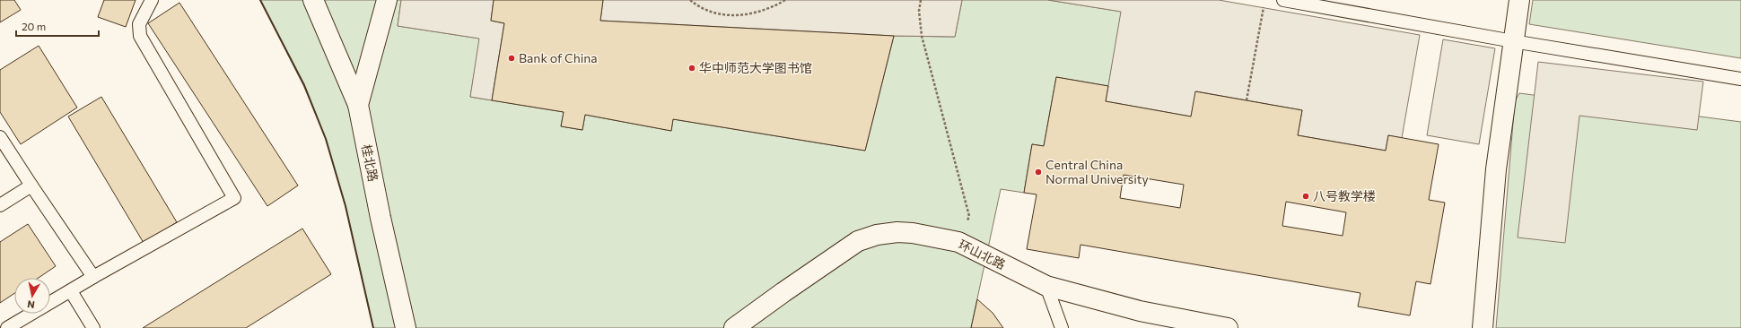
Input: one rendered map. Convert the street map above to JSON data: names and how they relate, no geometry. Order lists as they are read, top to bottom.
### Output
{
  "streets": {
    "street": ["桂北路", "环山北路"]
  },
  "places": [
    "Bank of China",
    "华中师范大学图书馆",
    "Central China Normal University",
    "八号教学楼"
  ],
  "scale_bar": "20 m",
  "north": "bottom"
}
